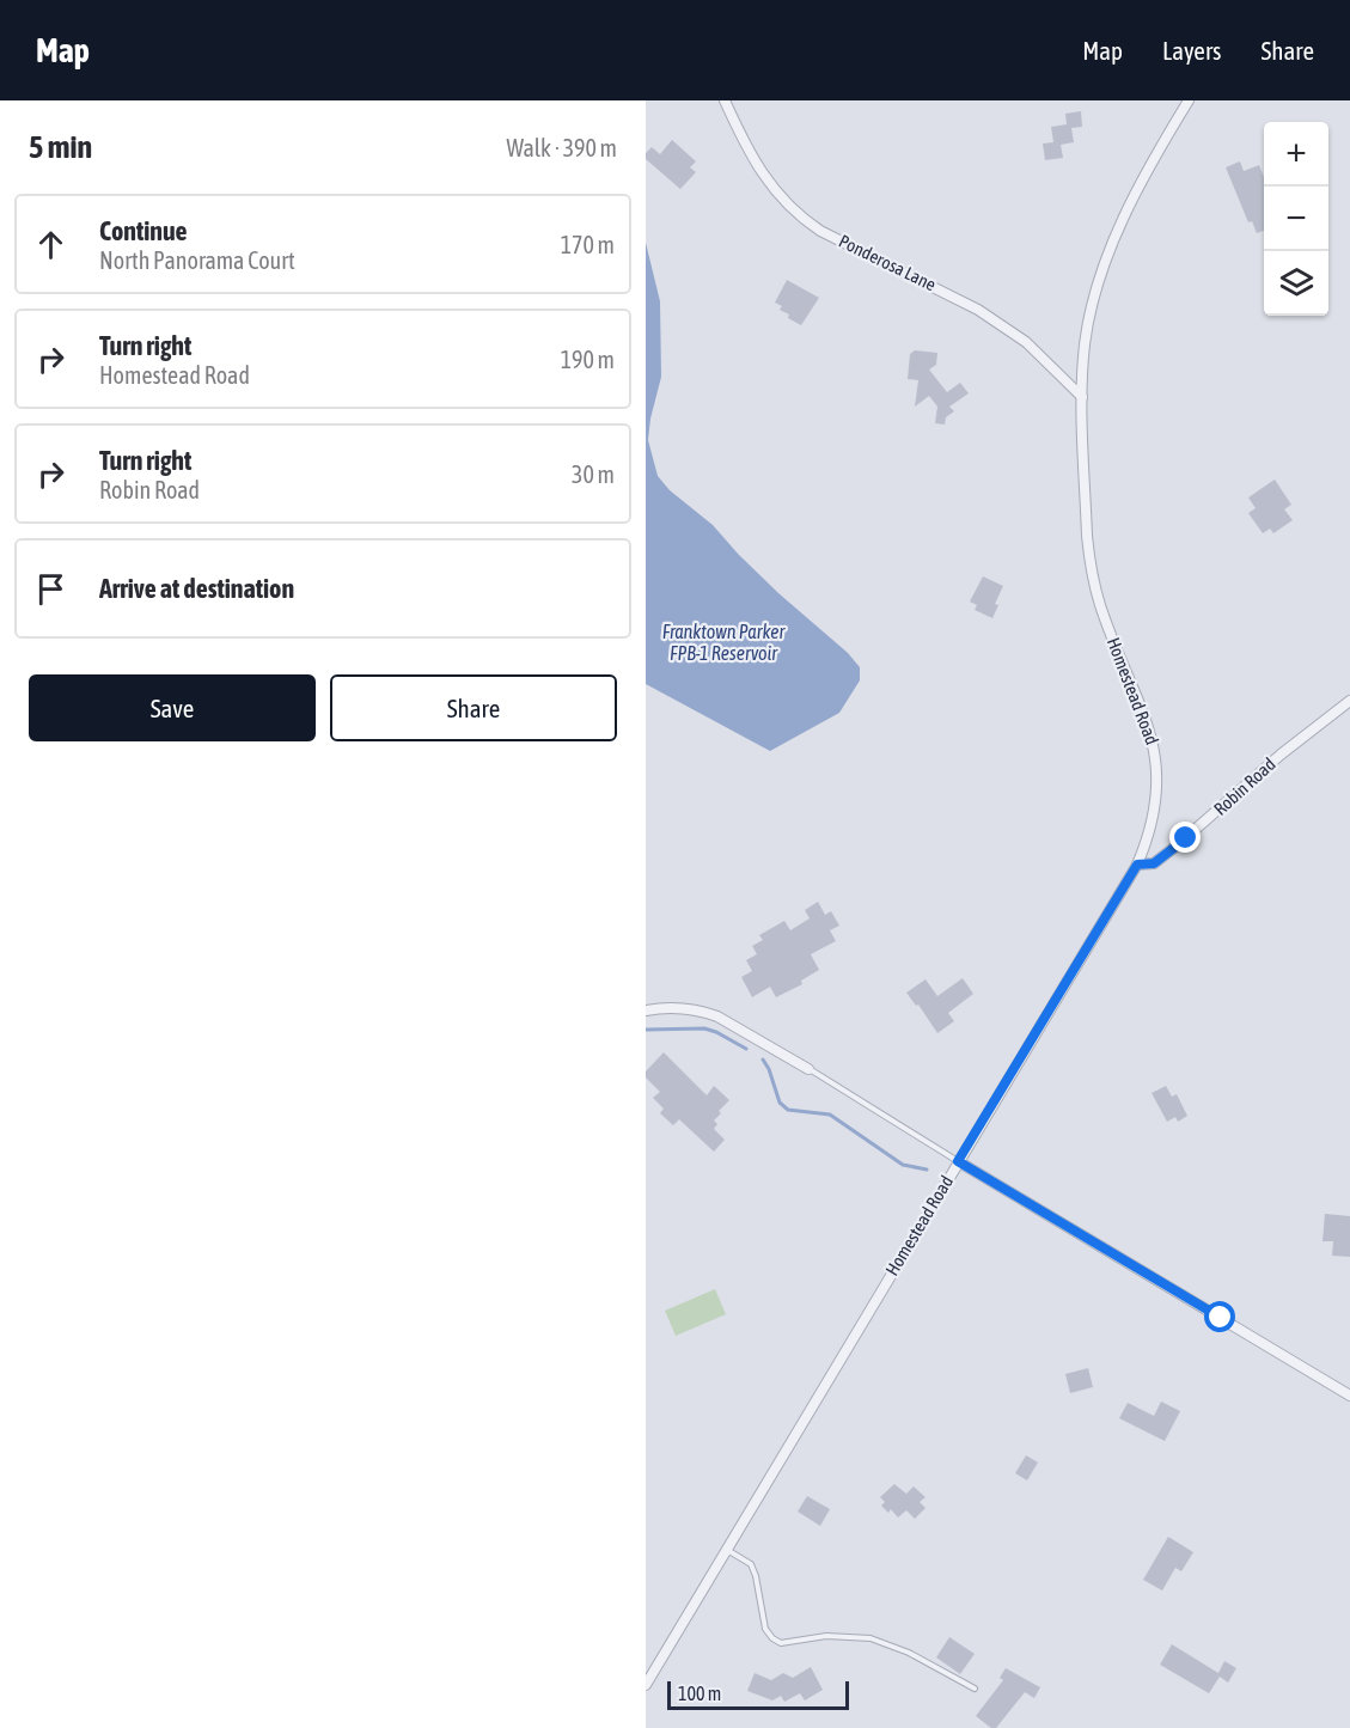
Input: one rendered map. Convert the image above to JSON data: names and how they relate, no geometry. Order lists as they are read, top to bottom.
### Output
{
  "streets": {
    "street": ["Ponderosa Lane", "Homestead Road", "Robin Road"]
  },
  "crossings": [
    ["Ponderosa Lane", "Homestead Road"],
    ["Homestead Road", "Robin Road"]
  ],
  "water": ["Franktown Parker FPB-1 Reservoir"],
  "scale_bar": "100 m",
  "page": {
    "header": "Map",
    "nav": ["Map", "Layers", "Share"],
    "heading": ["5 min", "Walk · 390 m"],
    "map_buttons": ["+", "−"],
    "list": [
      ["Continue", "North Panorama Court", "170 m"],
      ["Turn right", "Homestead Road", "190 m"],
      ["Turn right", "Robin Road", "30 m"],
      "Arrive at destination"
    ],
    "buttons": ["Save", "Share"],
    "scale": "100 m"
  }
}
